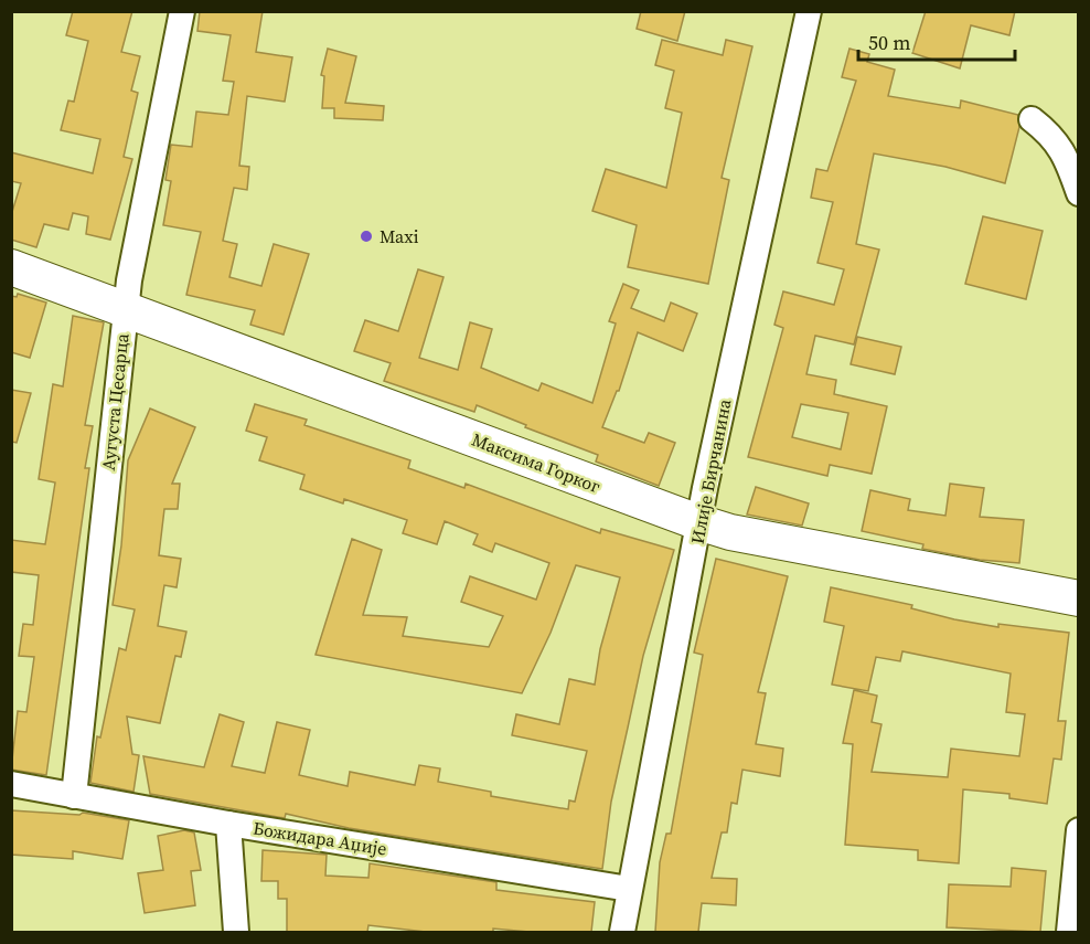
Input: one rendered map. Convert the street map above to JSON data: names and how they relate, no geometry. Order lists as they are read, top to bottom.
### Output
{
  "streets": {
    "street": [
      "Аугуста Цесарца",
      "Максима Горког",
      "Илије Бирчанина",
      "Божидара Аџије"
    ]
  },
  "crossings": [
    ["Аугуста Цесарца", "Максима Горког"],
    ["Аугуста Цесарца", "Божидара Аџије"],
    ["Максима Горког", "Илије Бирчанина"],
    ["Илије Бирчанина", "Божидара Аџије"]
  ],
  "places": ["Maxi"],
  "scale_bar": "50 m"
}
